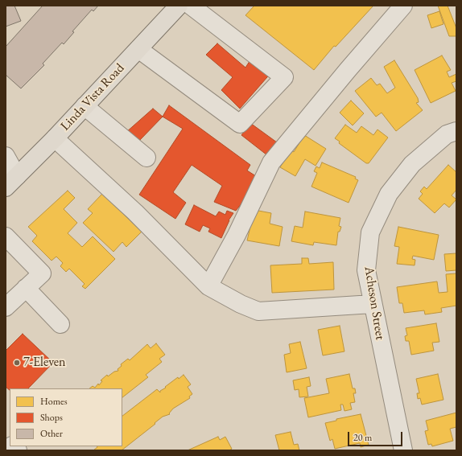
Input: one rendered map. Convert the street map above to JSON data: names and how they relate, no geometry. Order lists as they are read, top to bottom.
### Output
{
  "streets": {
    "main road": ["Linda Vista Road"],
    "street": ["Acheson Street"]
  },
  "places": ["7-Eleven"],
  "legend": ["Homes", "Shops", "Other"],
  "scale_bar": "20 m"
}
